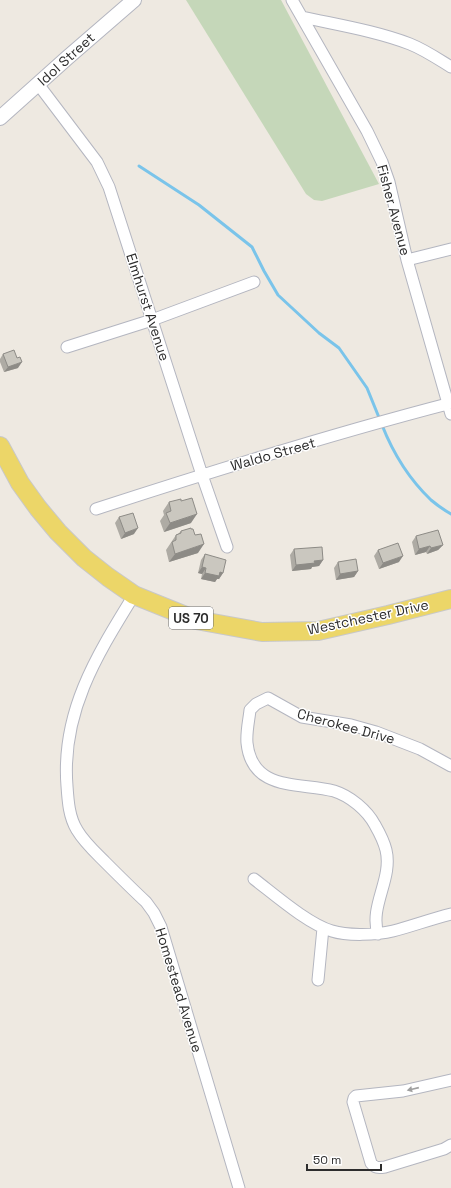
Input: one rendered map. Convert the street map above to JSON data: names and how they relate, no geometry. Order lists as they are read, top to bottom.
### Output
{
  "streets": {
    "main road": ["Westchester Drive", "US 70"],
    "street": [
      "Idol Street",
      "Fisher Avenue",
      "Elmhurst Avenue",
      "Waldo Street",
      "Cherokee Drive",
      "Homestead Avenue"
    ]
  },
  "crossings": [
    ["Idol Street", "Elmhurst Avenue"],
    ["Fisher Avenue", "Waldo Street"],
    ["Elmhurst Avenue", "Waldo Street"],
    ["Westchester Drive", "Homestead Avenue"]
  ],
  "scale_bar": "50 m"
}
